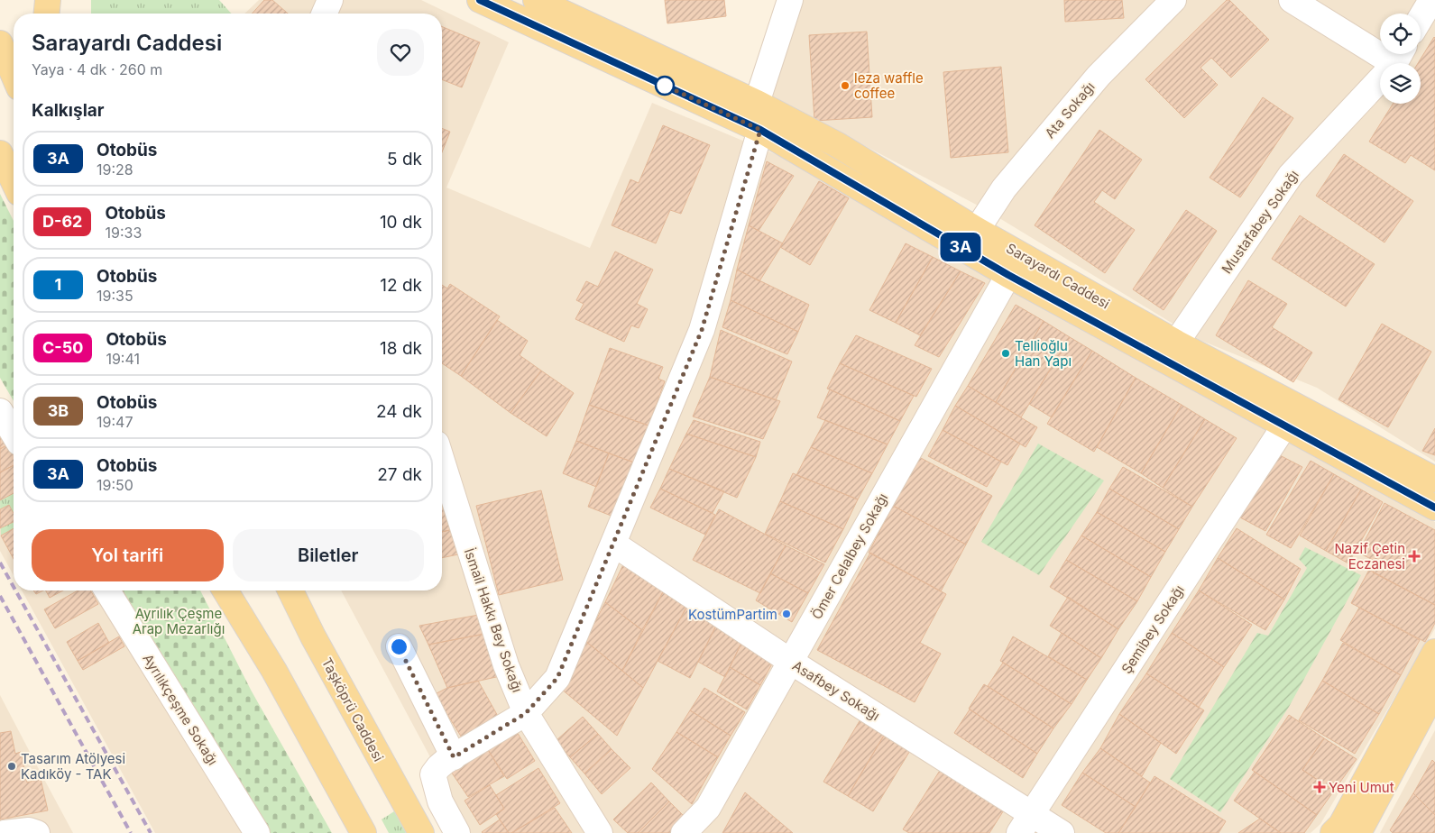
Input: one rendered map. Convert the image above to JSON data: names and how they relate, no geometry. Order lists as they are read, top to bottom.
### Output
{
  "streets": {
    "main road": ["Sarayardı Caddesi", "Taşköprü Caddesi"],
    "street": [
      "Ata Sokağı",
      "Mustafabey Sokağı",
      "Ömer Celalbey Sokağı",
      "İsmail Hakkı Bey Sokağı",
      "Şemibey Sokağı",
      "Asafbey Sokağı",
      "Ayrılıkçeşme Sokağı"
    ]
  },
  "crossings": [
    ["Ata Sokağı", "Sarayardı Caddesi"],
    ["Mustafabey Sokağı", "Sarayardı Caddesi"],
    ["Sarayardı Caddesi", "Ömer Celalbey Sokağı"],
    ["Sarayardı Caddesi", "Şemibey Sokağı"],
    ["Ömer Celalbey Sokağı", "Asafbey Sokağı"],
    ["Şemibey Sokağı", "Asafbey Sokağı"]
  ],
  "parks": ["Ayrılık Çeşme Arap Mezarlığı"],
  "places": {
    "other": [
      "leza waffle coffee",
      "Tellioğlu Han Yapı",
      "KostümPartim",
      "Tasarım Atölyesi Kadıköy - TAK"
    ],
    "health": ["Nazif Çetin Eczanesi", "Yeni Umut"]
  },
  "lines": ["bus line 3A"],
  "page": {
    "on_map": "3A",
    "heading": [
      ["Sarayardı Caddesi", "Yaya · 4 dk · 260 m"],
      "Kalkışlar"
    ],
    "list": [
      {
        "mark": "3A",
        "name": "Otobüs",
        "note": "19:28",
        "value": "5 dk"
      },
      {
        "mark": "D-62",
        "name": "Otobüs",
        "note": "19:33",
        "value": "10 dk"
      },
      {
        "mark": "1",
        "name": "Otobüs",
        "note": "19:35",
        "value": "12 dk"
      },
      {
        "mark": "C-50",
        "name": "Otobüs",
        "note": "19:41",
        "value": "18 dk"
      },
      {
        "mark": "3B",
        "name": "Otobüs",
        "note": "19:47",
        "value": "24 dk"
      },
      {
        "mark": "3A",
        "name": "Otobüs",
        "note": "19:50",
        "value": "27 dk"
      }
    ],
    "buttons": ["Yol tarifi", "Biletler"]
  }
}
